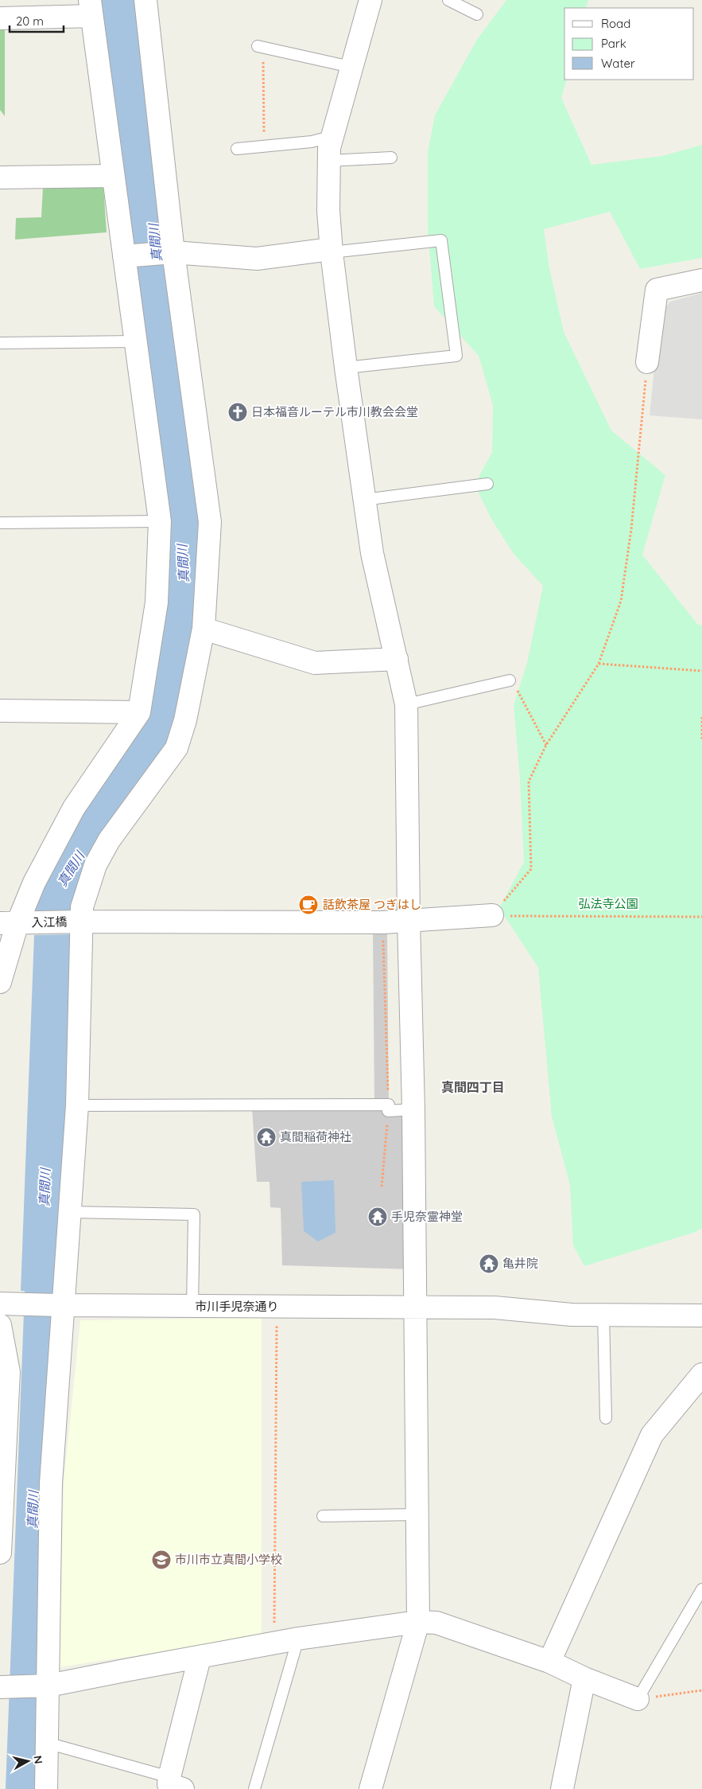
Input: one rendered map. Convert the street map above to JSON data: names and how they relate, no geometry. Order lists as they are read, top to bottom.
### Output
{
  "streets": {
    "street": ["入江橋", "市川手児奈通り"]
  },
  "districts": ["真間四丁目"],
  "water": ["真間川"],
  "parks": ["弘法寺公園"],
  "places": {
    "church": ["日本福音ルーテル市川教会会堂"],
    "cafe": ["話飲茶屋 つぎはし"],
    "temple": ["真間稲荷神社", "手児奈霊神堂", "亀井院"],
    "school or university": ["市川市立真間小学校"]
  },
  "legend": ["Road", "Park", "Water"],
  "scale_bar": "20 m",
  "north": "right"
}
